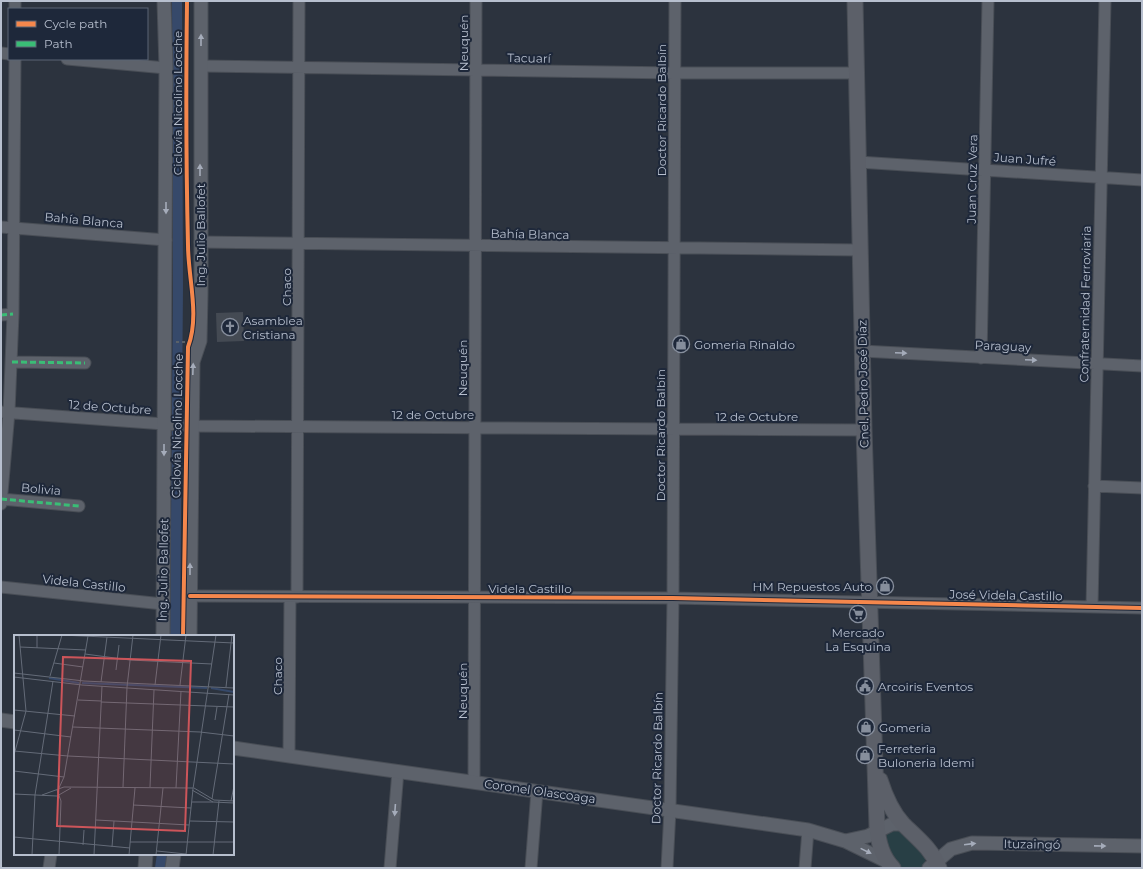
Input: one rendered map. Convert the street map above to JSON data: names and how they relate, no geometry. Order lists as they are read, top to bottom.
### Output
{
  "streets": {
    "main road": ["Cnel. Pedro José Díaz"],
    "street": [
      "Neuquén",
      "Tacuarí",
      "Doctor Ricardo Balbín",
      "Juan Jufré",
      "Juan Cruz Vera",
      "Bahía Blanca",
      "Ing. Julio Ballofet",
      "Chaco",
      "Confraternidad Ferroviaria",
      "Paraguay",
      "12 de Octubre",
      "Bolivia",
      "Videla Castillo",
      "José Videla Castillo",
      "Coronel Olascoaga",
      "Ituzaingó"
    ],
    "cycle path": ["Ciclovía Nicolino Locche"]
  },
  "crossings": [
    ["Neuquén", "Tacuarí"],
    ["Neuquén", "Bahía Blanca"],
    ["Neuquén", "12 de Octubre"],
    ["Neuquén", "Videla Castillo"],
    ["Neuquén", "Coronel Olascoaga"],
    ["Tacuarí", "Doctor Ricardo Balbín"],
    ["Tacuarí", "Ing. Julio Ballofet"],
    ["Tacuarí", "Chaco"],
    ["Tacuarí", "Cnel. Pedro José Díaz"],
    ["Doctor Ricardo Balbín", "Bahía Blanca"],
    ["Doctor Ricardo Balbín", "12 de Octubre"],
    ["Doctor Ricardo Balbín", "Videla Castillo"],
    ["Doctor Ricardo Balbín", "Coronel Olascoaga"],
    ["Juan Jufré", "Juan Cruz Vera"],
    ["Juan Jufré", "Confraternidad Ferroviaria"],
    ["Juan Jufré", "Cnel. Pedro José Díaz"],
    ["Juan Cruz Vera", "Paraguay"],
    ["Bahía Blanca", "Ing. Julio Ballofet"],
    ["Bahía Blanca", "Chaco"],
    ["Bahía Blanca", "Cnel. Pedro José Díaz"],
    ["Ing. Julio Ballofet", "12 de Octubre"],
    ["Ing. Julio Ballofet", "Videla Castillo"],
    ["Chaco", "12 de Octubre"],
    ["Chaco", "Videla Castillo"],
    ["Chaco", "Coronel Olascoaga"],
    ["Confraternidad Ferroviaria", "Paraguay"],
    ["Confraternidad Ferroviaria", "José Videla Castillo"],
    ["Paraguay", "Cnel. Pedro José Díaz"],
    ["Cnel. Pedro José Díaz", "12 de Octubre"],
    ["Cnel. Pedro José Díaz", "Videla Castillo"],
    ["Cnel. Pedro José Díaz", "José Videla Castillo"],
    ["Cnel. Pedro José Díaz", "Coronel Olascoaga"],
    ["Cnel. Pedro José Díaz", "Ituzaingó"],
    ["Videla Castillo", "José Videla Castillo"]
  ],
  "one_way": ["Paraguay", "Ituzaingó"],
  "places": {
    "church": ["Asamblea Cristiana"],
    "shop": [
      "Gomeria Rinaldo",
      "HM Repuestos Auto",
      "Gomeria",
      "Ferreteria Buloneria Idemi"
    ],
    "supermarket": ["Mercado La Esquina"],
    "public building": ["Arcoiris Eventos"]
  },
  "legend": ["Cycle path", "Path"]
}
